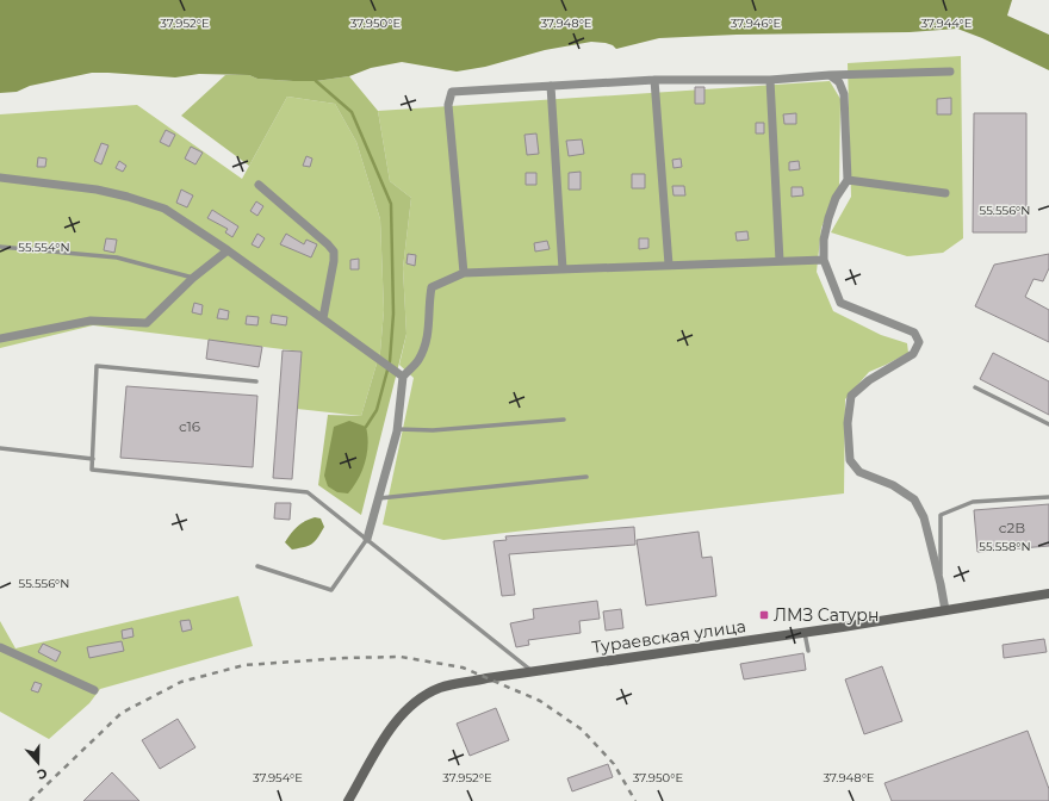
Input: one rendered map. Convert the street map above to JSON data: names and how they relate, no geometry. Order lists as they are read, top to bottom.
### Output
{
  "streets": {
    "main road": ["Тураевская улица"]
  },
  "places": {
    "transit": ["ЛМЗ Сатурн"]
  },
  "house_numbers": ["с16", "с2В"],
  "north": "bottom",
  "coordinates": [
    "37.952°E",
    "37.948°E",
    "37.946°E",
    "37.944°E",
    "37.950°E",
    "55.556°N",
    "55.554°N",
    "55.558°N",
    "37.954°E"
  ]
}
